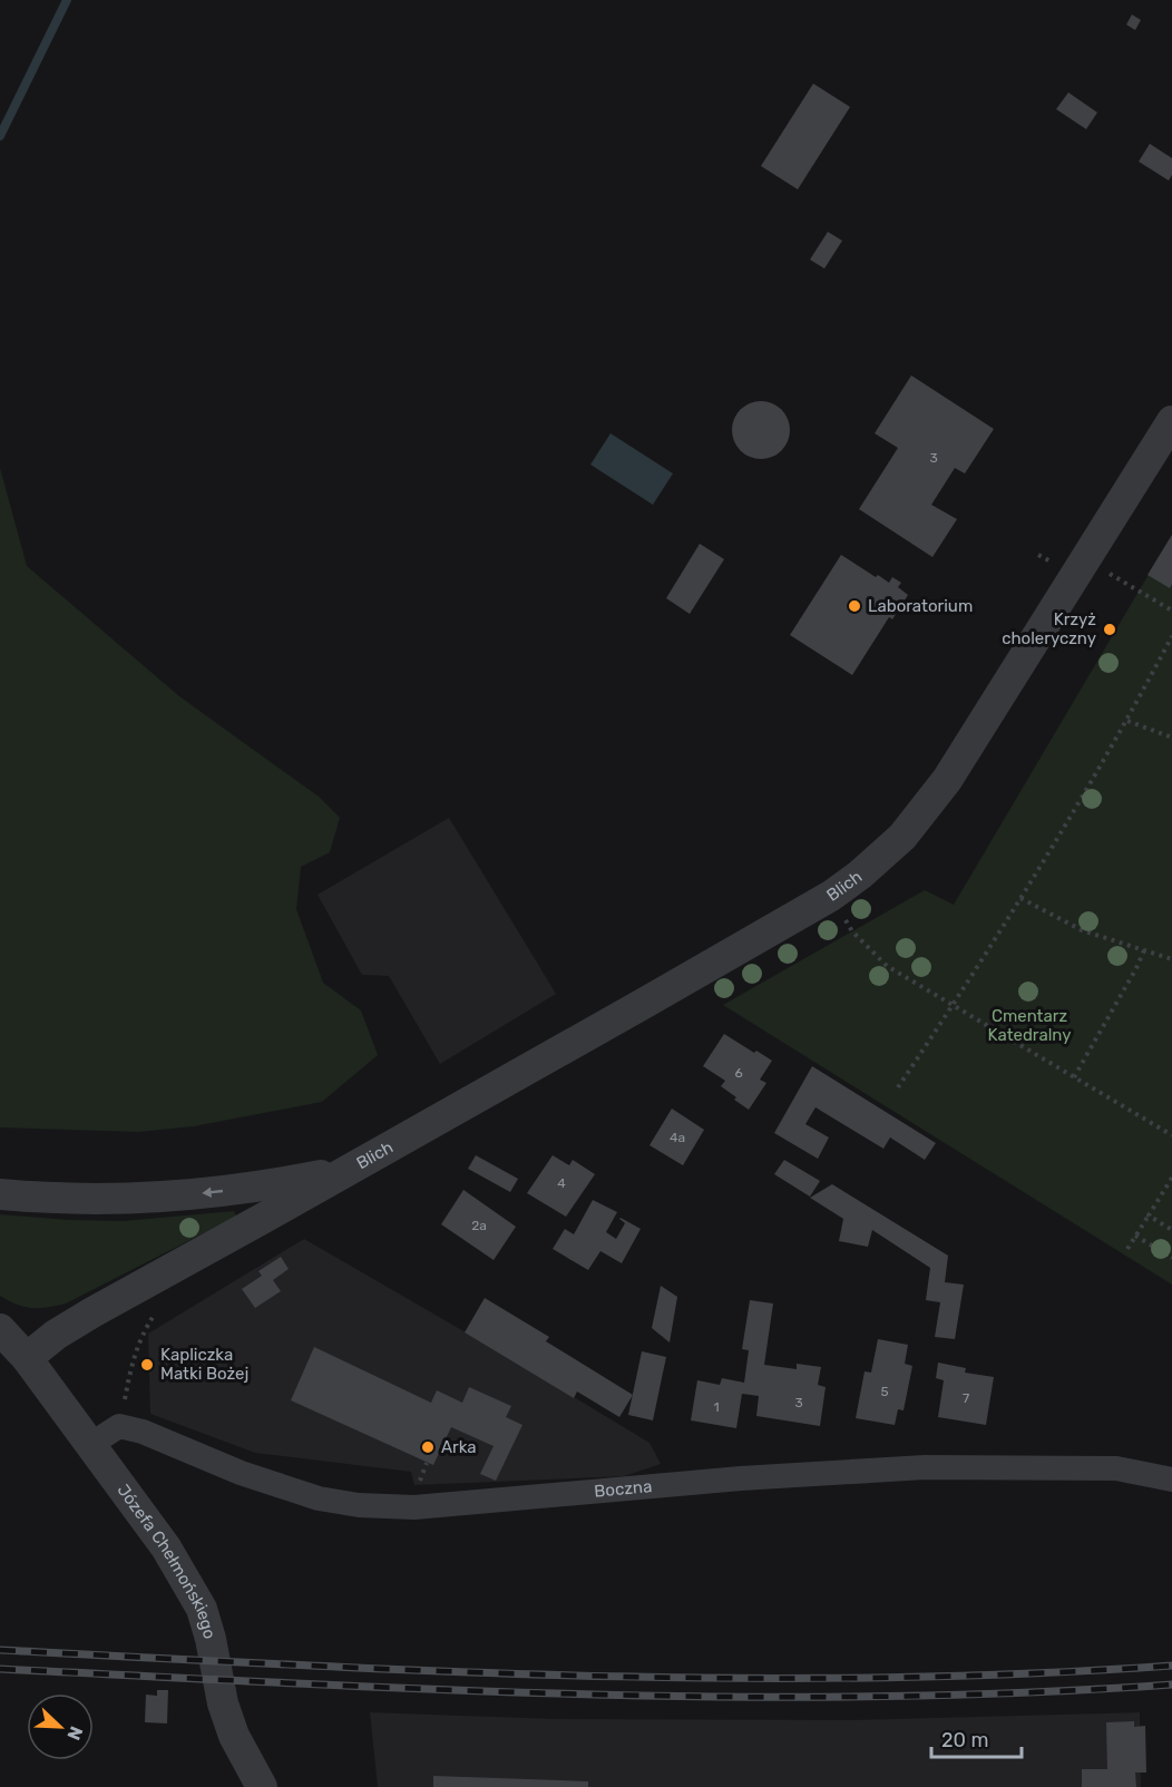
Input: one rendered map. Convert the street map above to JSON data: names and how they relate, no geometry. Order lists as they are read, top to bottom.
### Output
{
  "streets": {
    "street": ["Blich", "Boczna", "Józefa Chełmońskiego"]
  },
  "crossings": [
    ["Blich", "Józefa Chełmońskiego"]
  ],
  "parks": ["Cmentarz Katedralny"],
  "places": [
    "Laboratorium",
    "Krzyż choleryczny",
    "Kapliczka Matki Bożej",
    "Arka"
  ],
  "house_numbers": [
    "3",
    "6",
    "4a",
    "4",
    "2a",
    "5",
    "7",
    "3",
    "1"
  ],
  "scale_bar": "20 m",
  "north": "bottom right"
}
